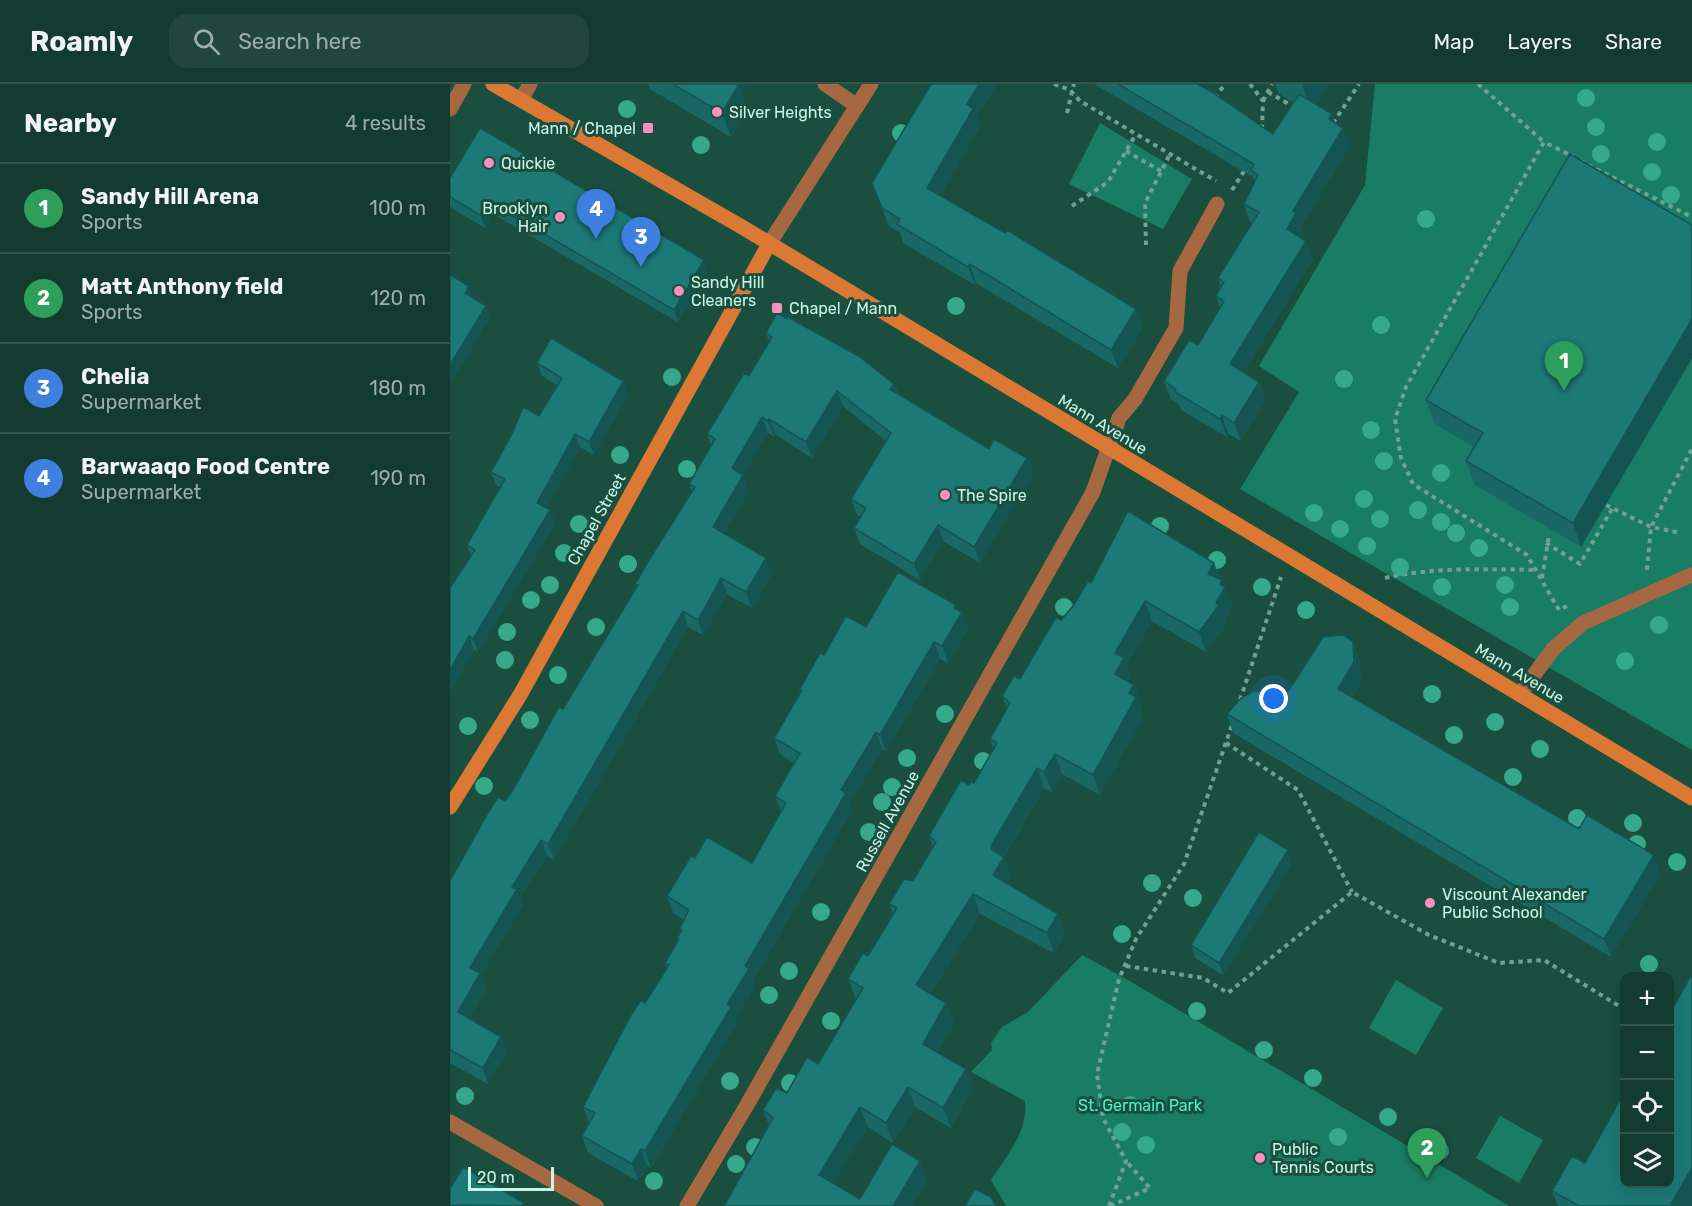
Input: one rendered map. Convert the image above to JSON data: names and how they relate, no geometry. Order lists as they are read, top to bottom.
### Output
{
  "streets": {
    "street": ["Mann Avenue", "Chapel Street", "Russell Avenue"]
  },
  "crossings": [
    ["Mann Avenue", "Chapel Street"],
    ["Mann Avenue", "Russell Avenue"]
  ],
  "parks": ["St. Germain Park"],
  "places": {
    "other": [
      "Silver Heights",
      "Quickie",
      "Brooklyn Hair",
      "Sandy Hill Cleaners",
      "The Spire",
      "Viscount Alexander Public School",
      "Public Tennis Courts"
    ],
    "transit": ["Mann / Chapel", "Chapel / Mann"]
  },
  "scale_bar": "20 m",
  "page": {
    "header": "Roamly",
    "search": "Search here",
    "nav": ["Map", "Layers", "Share"],
    "heading": ["Nearby", "4 results"],
    "list": [
      {
        "mark": "1",
        "name": "Sandy Hill Arena",
        "note": "Sports",
        "value": "100 m"
      },
      {
        "mark": "2",
        "name": "Matt Anthony field",
        "note": "Sports",
        "value": "120 m"
      },
      {
        "mark": "3",
        "name": "Chelia",
        "note": "Supermarket",
        "value": "180 m"
      },
      {
        "mark": "4",
        "name": "Barwaaqo Food Centre",
        "note": "Supermarket",
        "value": "190 m"
      }
    ],
    "pins": [
      "4",
      "3",
      "1",
      "2"
    ],
    "map_buttons": ["+", "−"],
    "scale": "20 m"
  }
}
